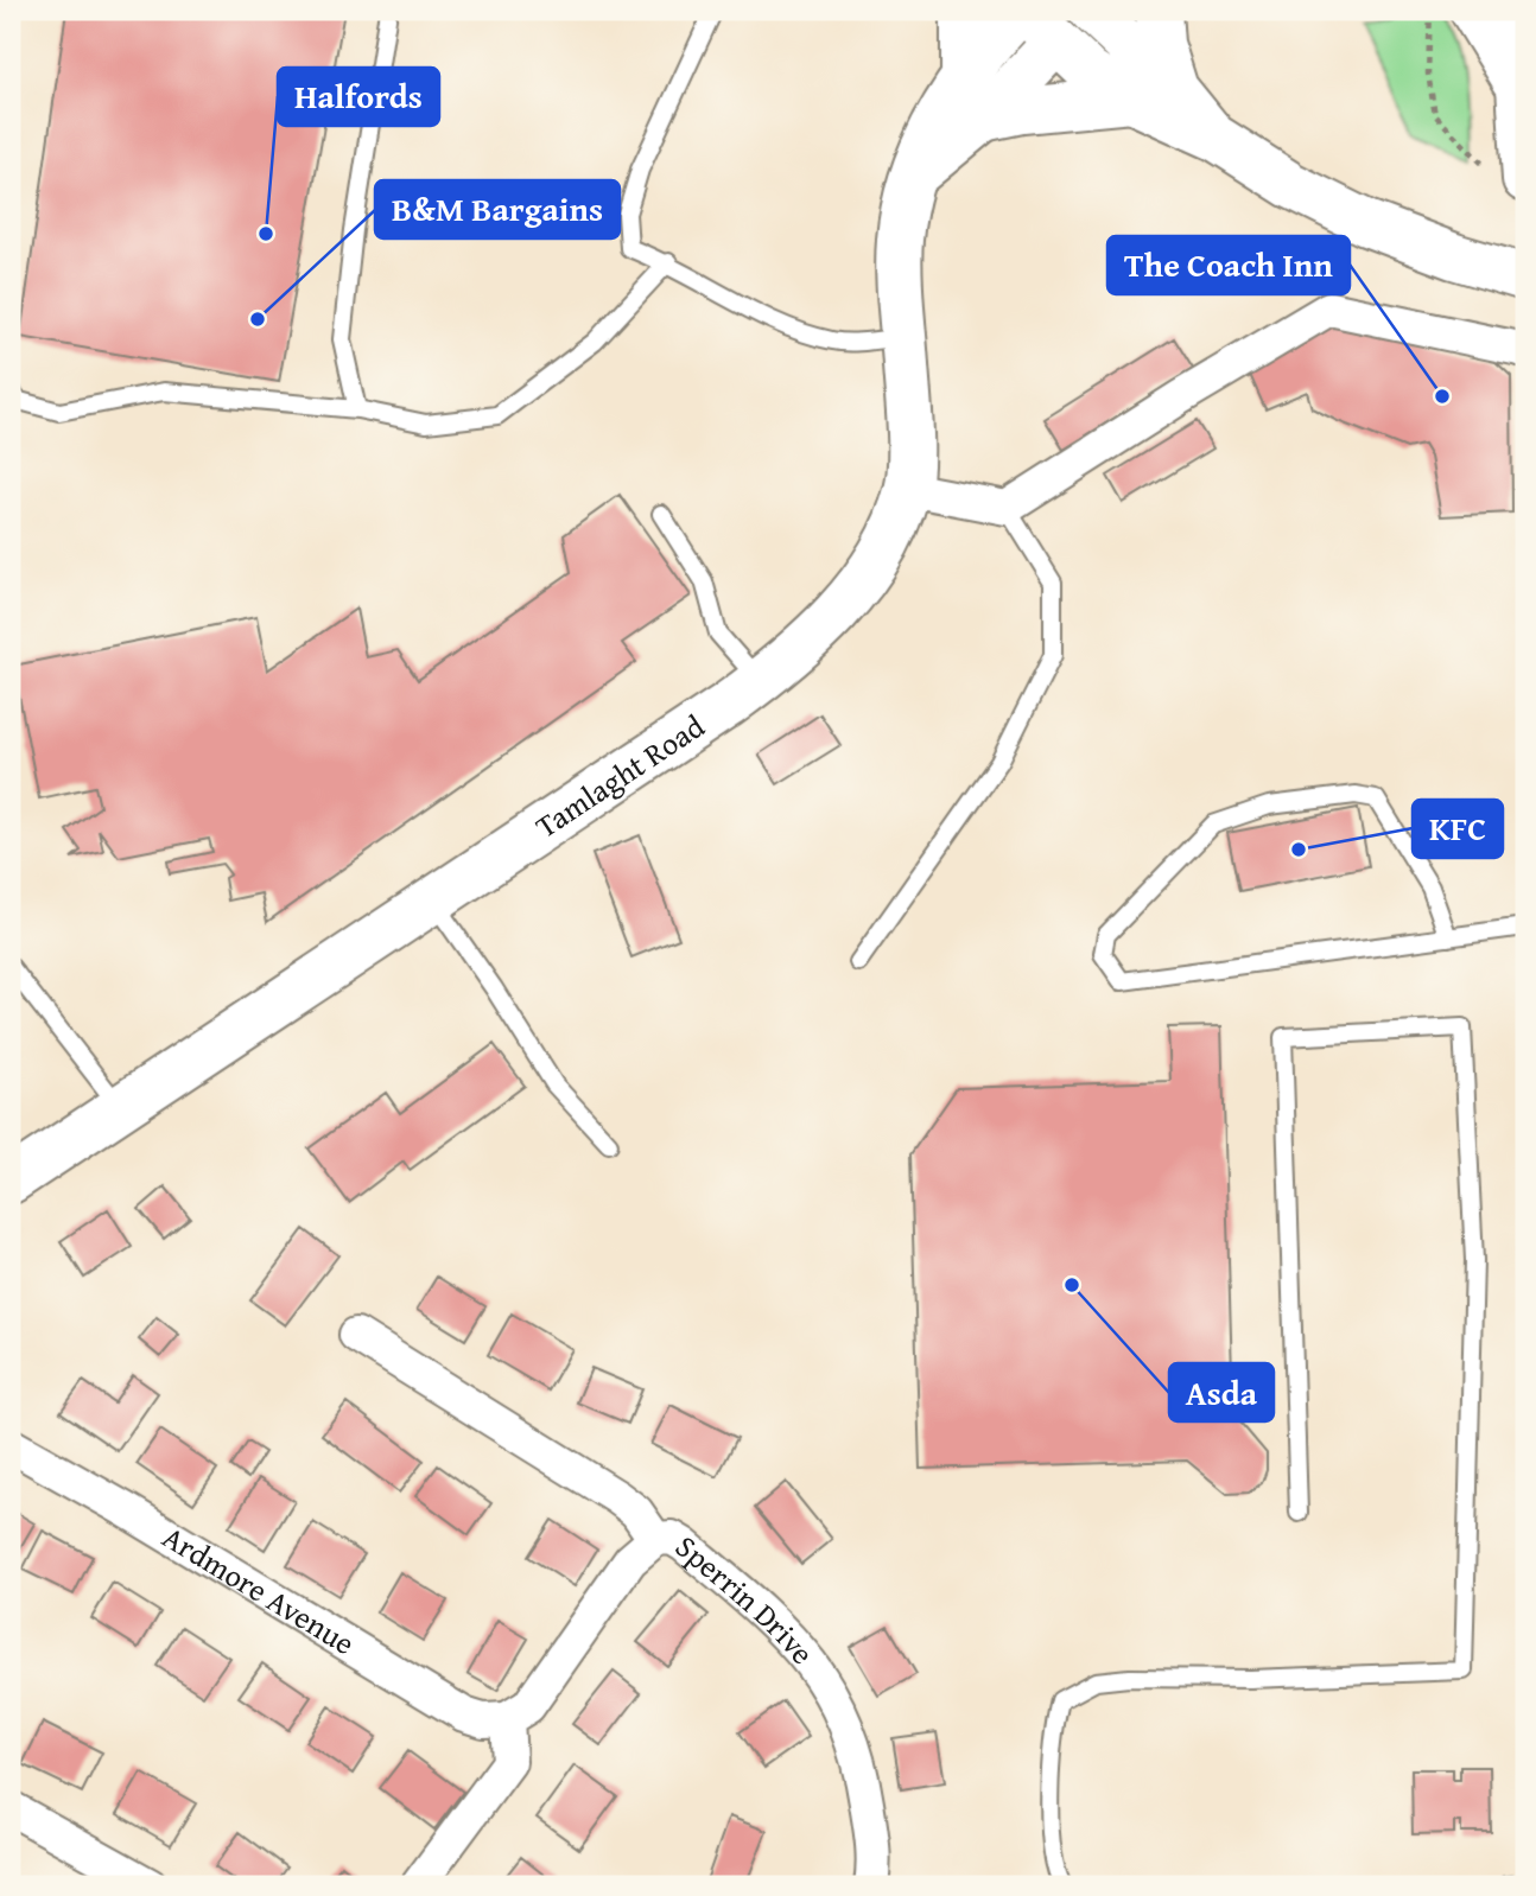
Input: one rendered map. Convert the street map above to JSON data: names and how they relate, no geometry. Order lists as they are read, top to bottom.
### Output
{
  "streets": {
    "main road": ["Tamlaght Road"],
    "street": ["Ardmore Avenue", "Sperrin Drive"]
  },
  "places": [
    "Halfords",
    "B&M Bargains",
    "The Coach Inn",
    "KFC",
    "Asda"
  ]
}
